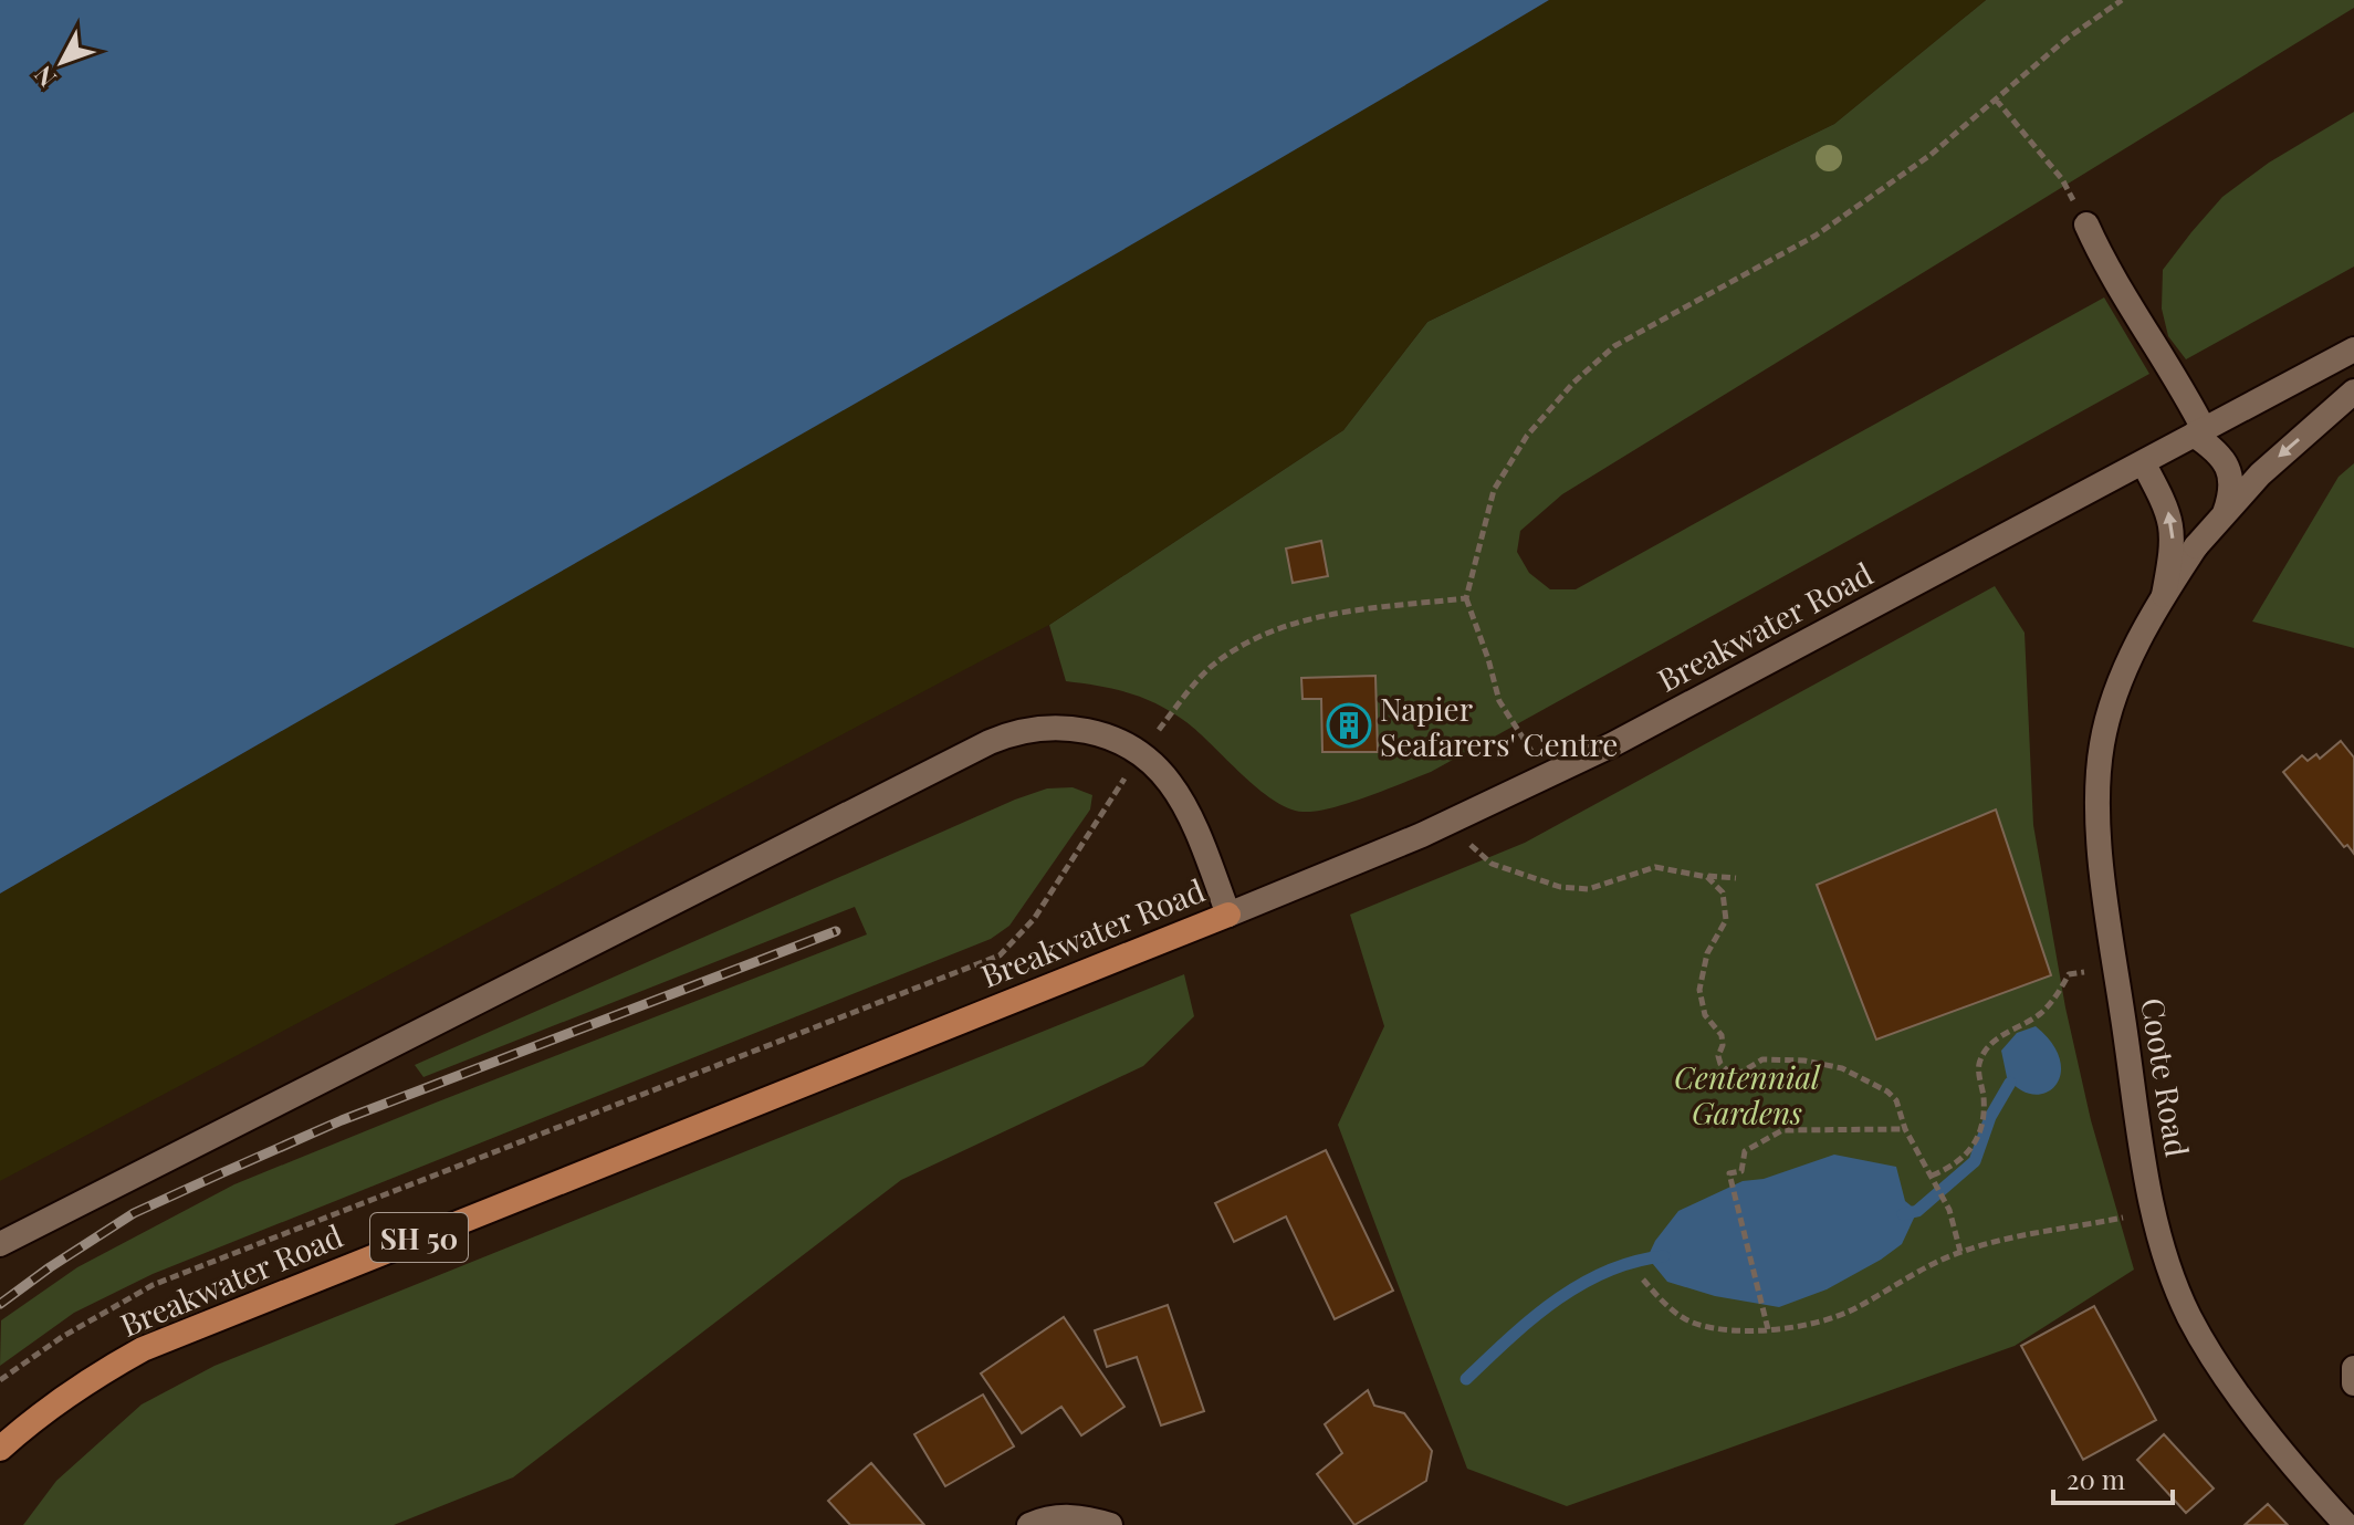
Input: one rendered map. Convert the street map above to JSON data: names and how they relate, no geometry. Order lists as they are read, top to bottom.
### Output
{
  "streets": {
    "highway": ["Breakwater Road", "SH 50"],
    "main road": ["Coote Road"]
  },
  "crossings": [
    ["Breakwater Road", "Coote Road"]
  ],
  "parks": ["Centennial Gardens"],
  "places": {
    "building": ["Napier Seafarers' Centre"]
  },
  "scale_bar": "20 m",
  "north": "bottom left"
}
